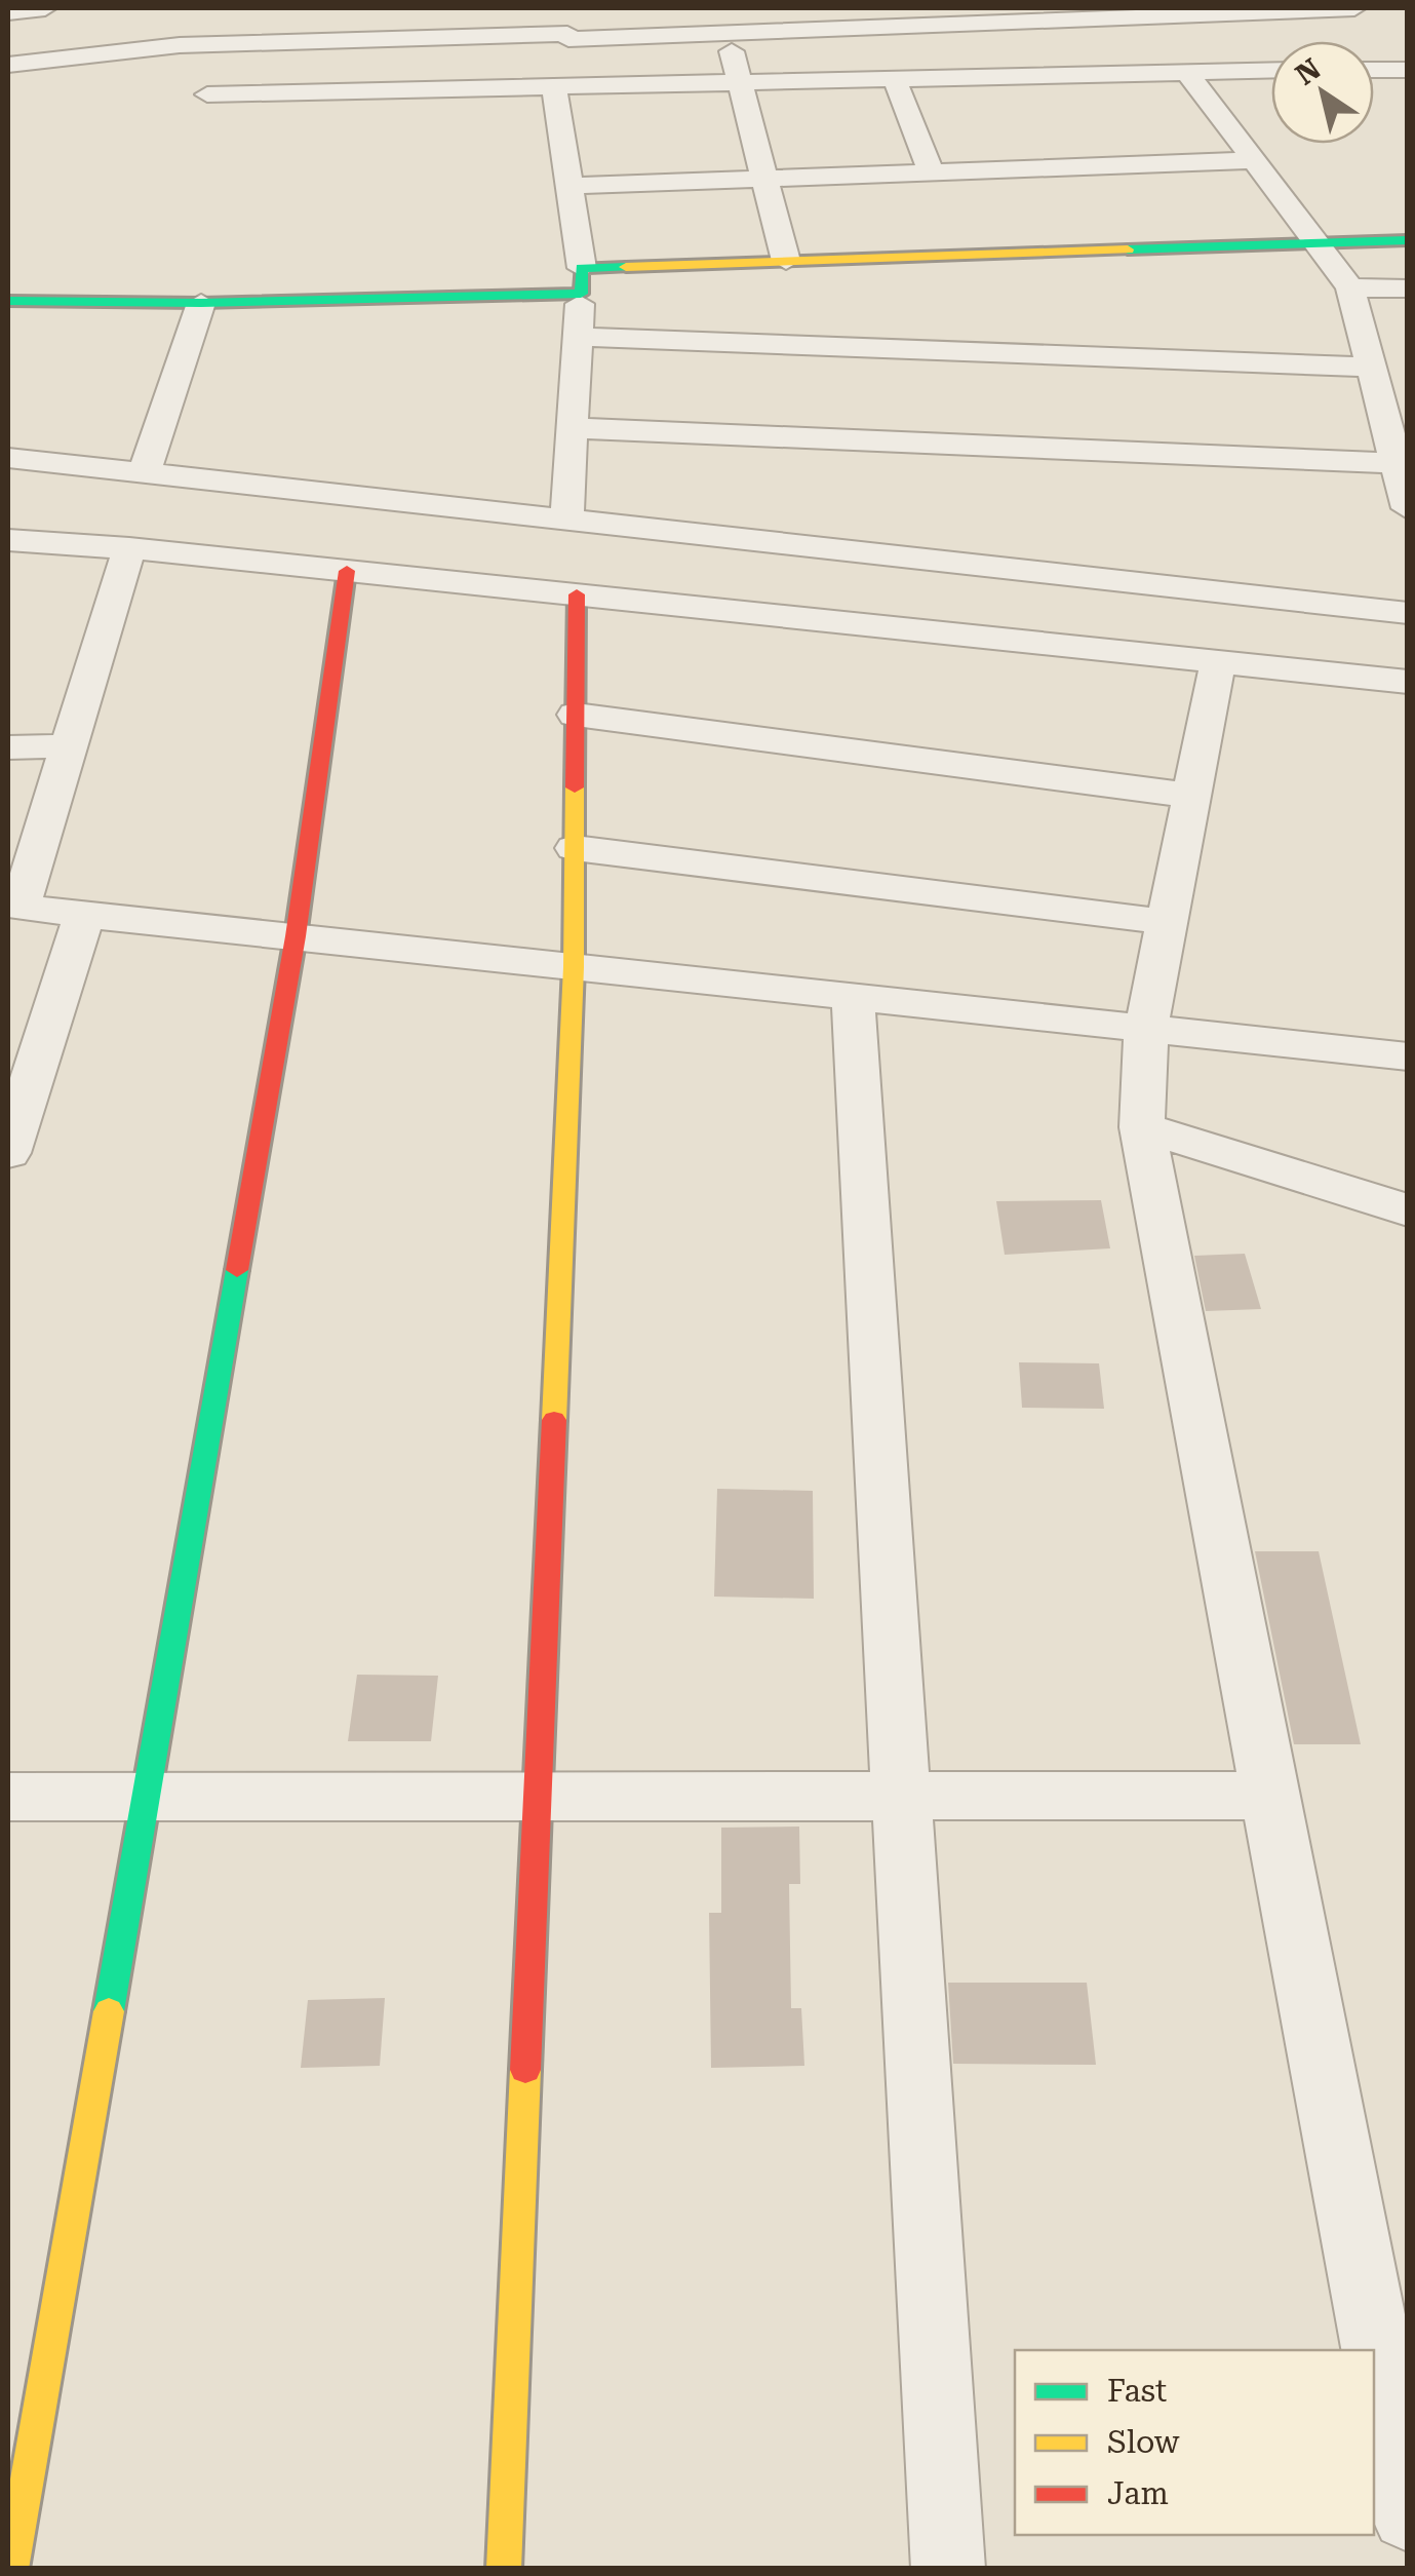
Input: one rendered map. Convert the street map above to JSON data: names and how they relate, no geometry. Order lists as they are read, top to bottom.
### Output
{
  "legend": ["Fast", "Slow", "Jam"],
  "north": "top left"
}
